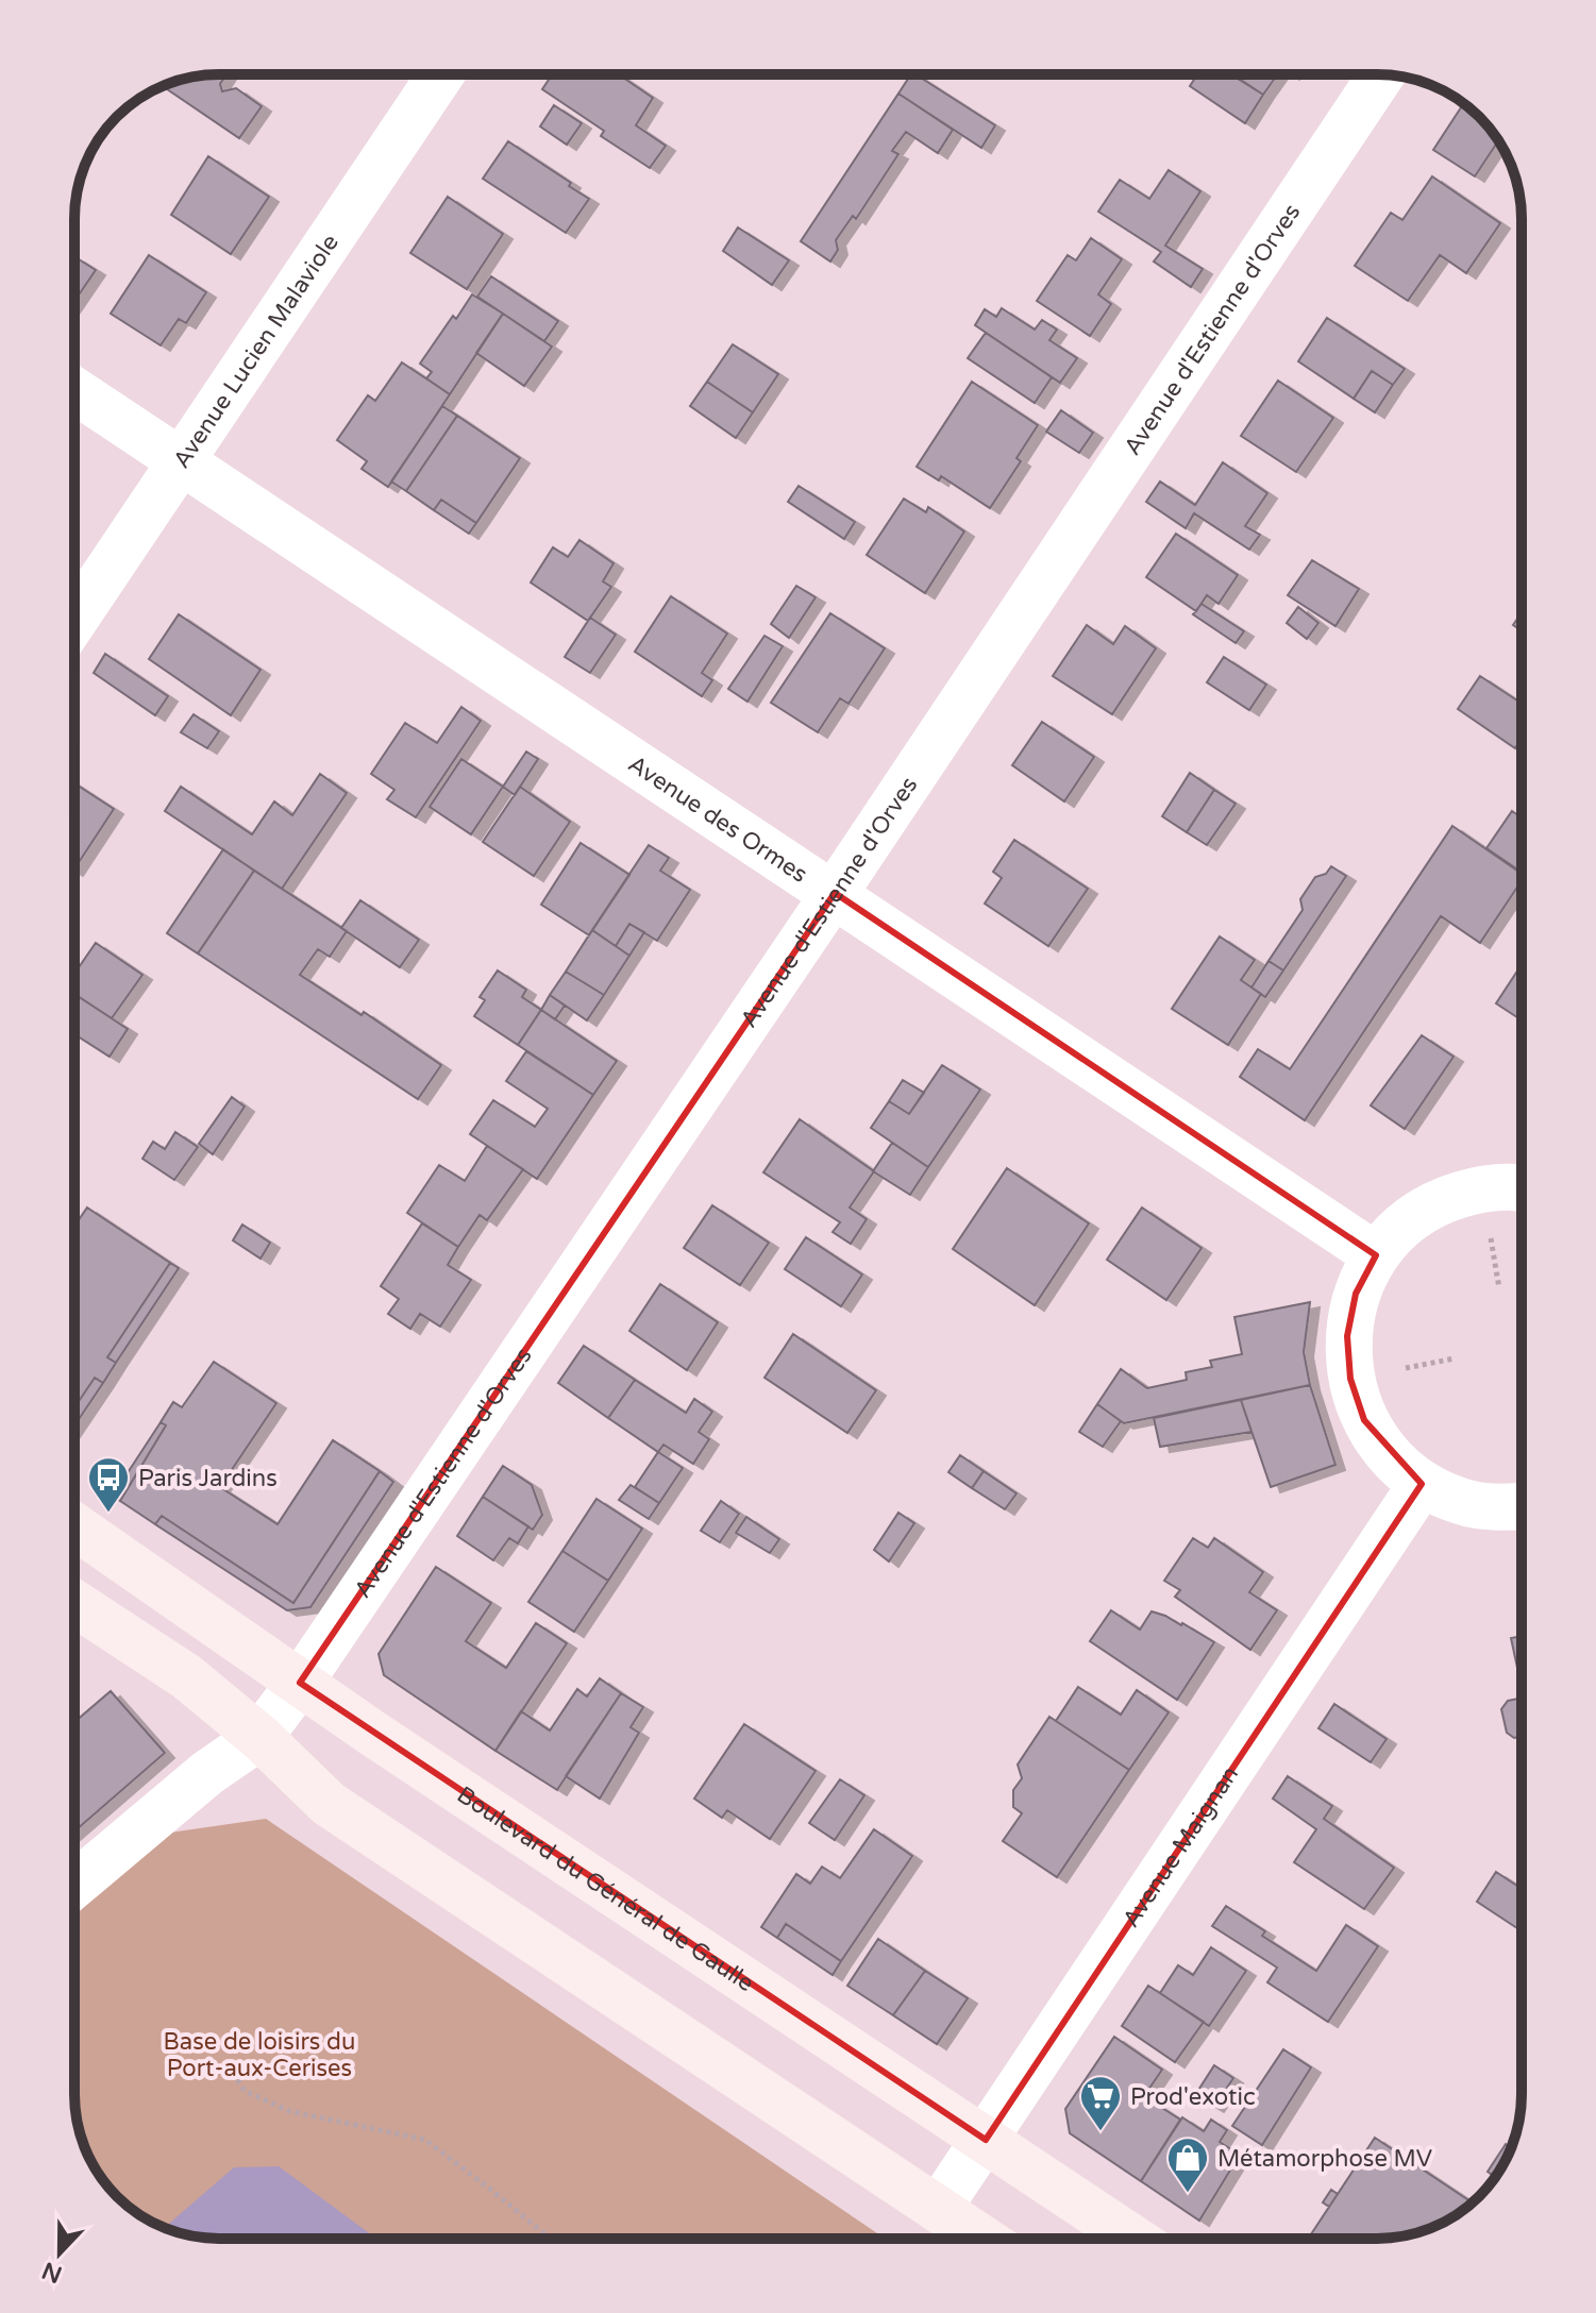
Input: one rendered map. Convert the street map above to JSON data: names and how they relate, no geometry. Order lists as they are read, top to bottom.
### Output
{
  "streets": {
    "main road": ["Boulevard du Général de Gaulle"],
    "street": [
      "Avenue d'Estienne d'Orves",
      "Avenue Lucien Malaviole",
      "Avenue des Ormes",
      "Avenue Maignan"
    ]
  },
  "crossings": [
    ["Avenue d'Estienne d'Orves", "Avenue des Ormes"],
    ["Avenue d'Estienne d'Orves", "Boulevard du Général de Gaulle"],
    ["Avenue Lucien Malaviole", "Avenue des Ormes"],
    ["Avenue Maignan", "Boulevard du Général de Gaulle"]
  ],
  "parks": ["Base de loisirs du Port-aux-Cerises"],
  "places": {
    "bus stop": ["Paris Jardins"],
    "supermarket": ["Prod'exotic"],
    "shop": ["Métamorphose MV"]
  },
  "north": "bottom"
}
